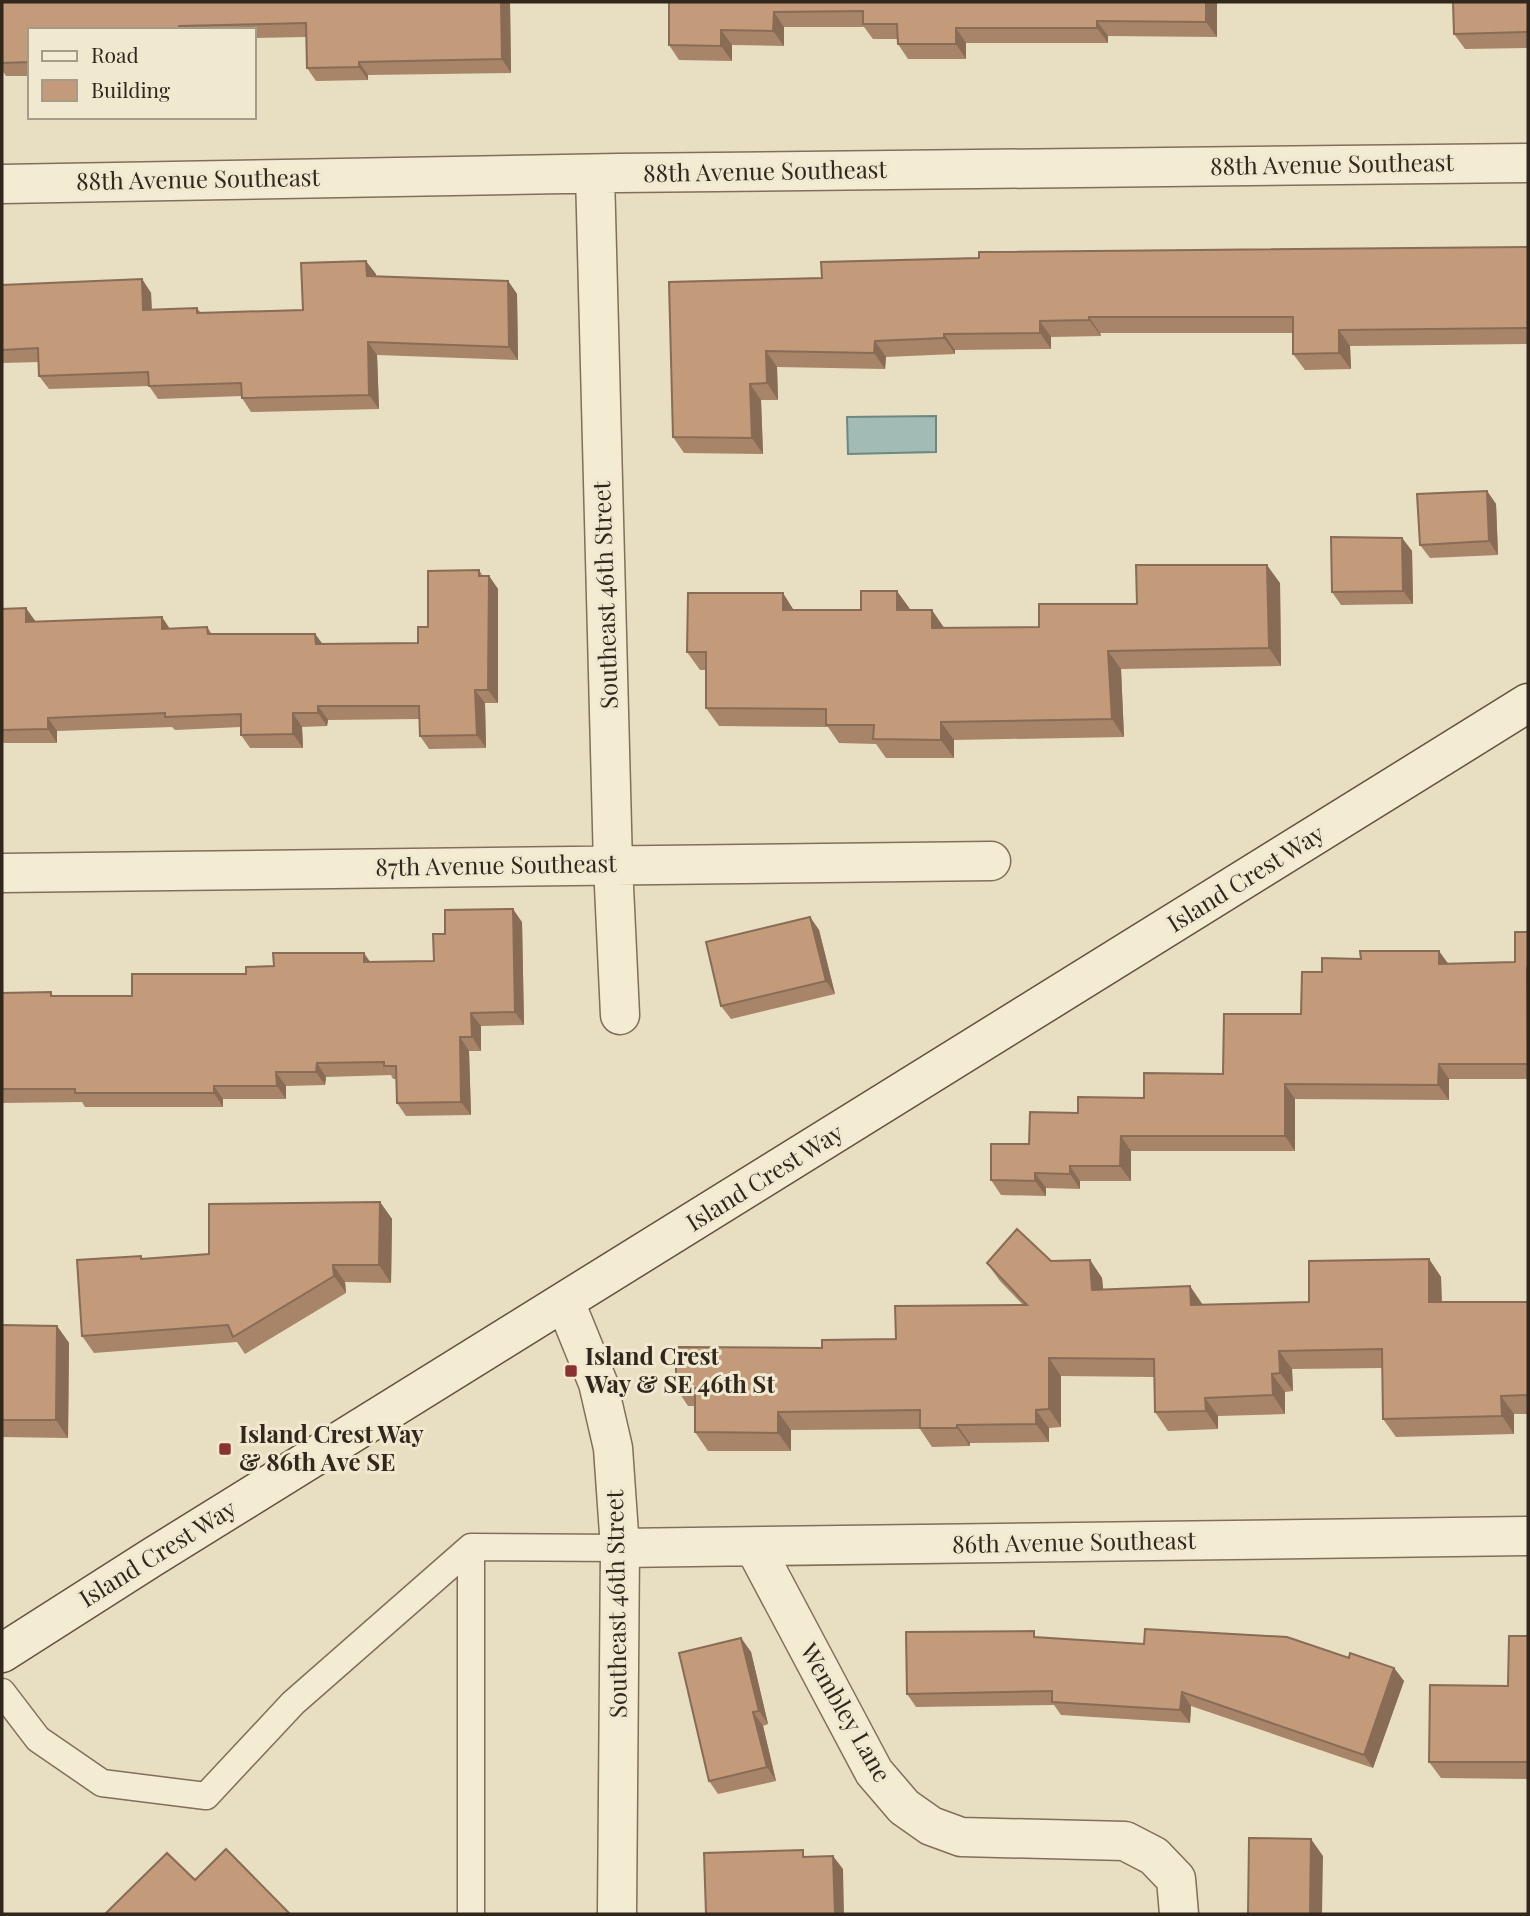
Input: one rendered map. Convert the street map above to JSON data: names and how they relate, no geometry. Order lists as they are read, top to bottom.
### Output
{
  "streets": {
    "street": [
      "88th Avenue Southeast",
      "Southeast 46th Street",
      "87th Avenue Southeast",
      "Island Crest Way",
      "86th Avenue Southeast",
      "Wembley Lane"
    ]
  },
  "crossings": [
    ["88th Avenue Southeast", "Southeast 46th Street"],
    ["Southeast 46th Street", "87th Avenue Southeast"],
    ["Southeast 46th Street", "Island Crest Way"],
    ["Southeast 46th Street", "86th Avenue Southeast"],
    ["86th Avenue Southeast", "Wembley Lane"]
  ],
  "places": {
    "transit": ["Island Crest Way & SE 46th St", "Island Crest Way & 86th Ave SE"]
  },
  "legend": ["Road", "Building"]
}
